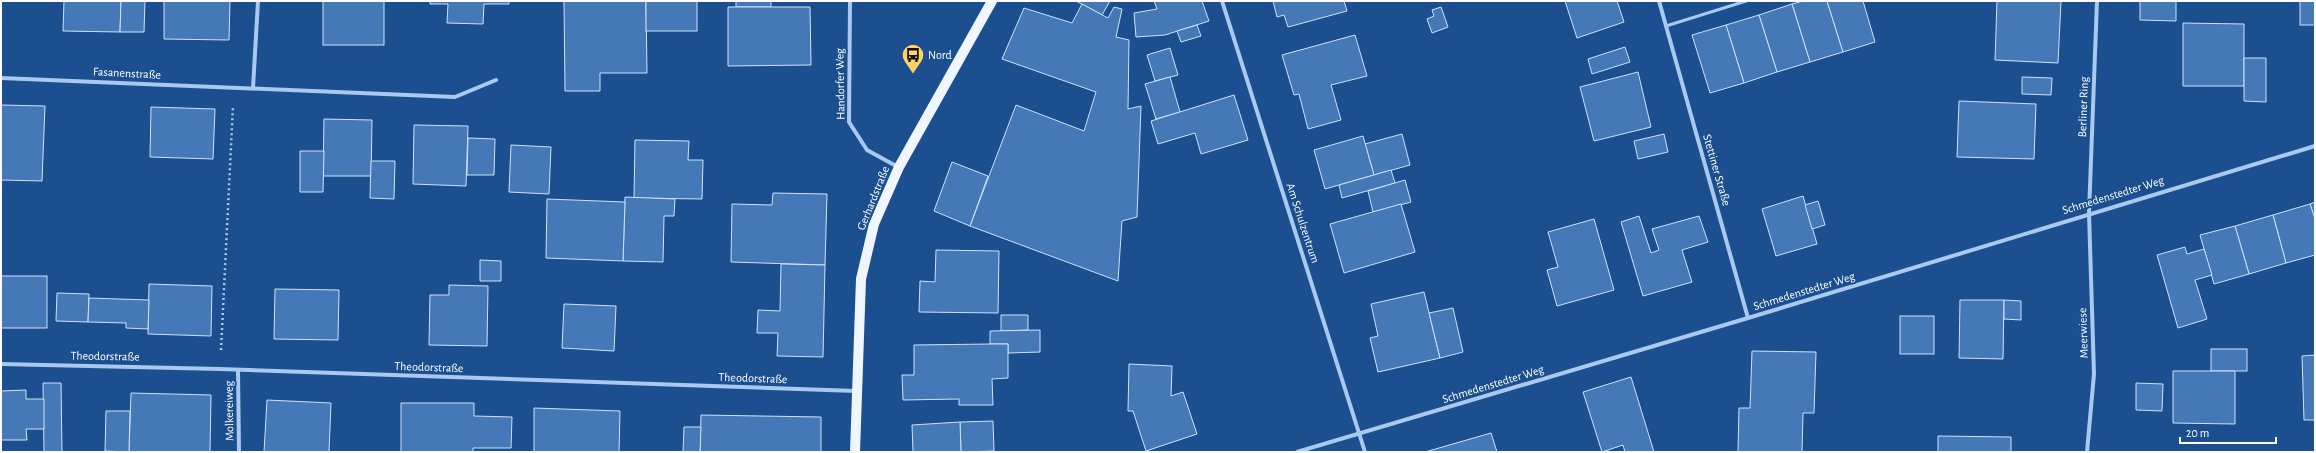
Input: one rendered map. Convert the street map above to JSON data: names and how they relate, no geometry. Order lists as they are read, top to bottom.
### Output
{
  "streets": {
    "main road": ["Gerhardstraße"],
    "street": [
      "Fasanenstraße",
      "Handorfer Weg",
      "Berliner Ring",
      "Stettiner Straße",
      "Schmedenstedter Weg",
      "Am Schulzentrum",
      "Meerwiese",
      "Theodorstraße",
      "Molkereiweg"
    ]
  },
  "crossings": [
    ["Handorfer Weg", "Gerhardstraße"],
    ["Berliner Ring", "Schmedenstedter Weg"],
    ["Berliner Ring", "Meerwiese"],
    ["Stettiner Straße", "Schmedenstedter Weg"],
    ["Schmedenstedter Weg", "Am Schulzentrum"],
    ["Schmedenstedter Weg", "Meerwiese"],
    ["Gerhardstraße", "Theodorstraße"],
    ["Theodorstraße", "Molkereiweg"]
  ],
  "places": {
    "bus stop": ["Nord"]
  },
  "scale_bar": "20 m"
}
